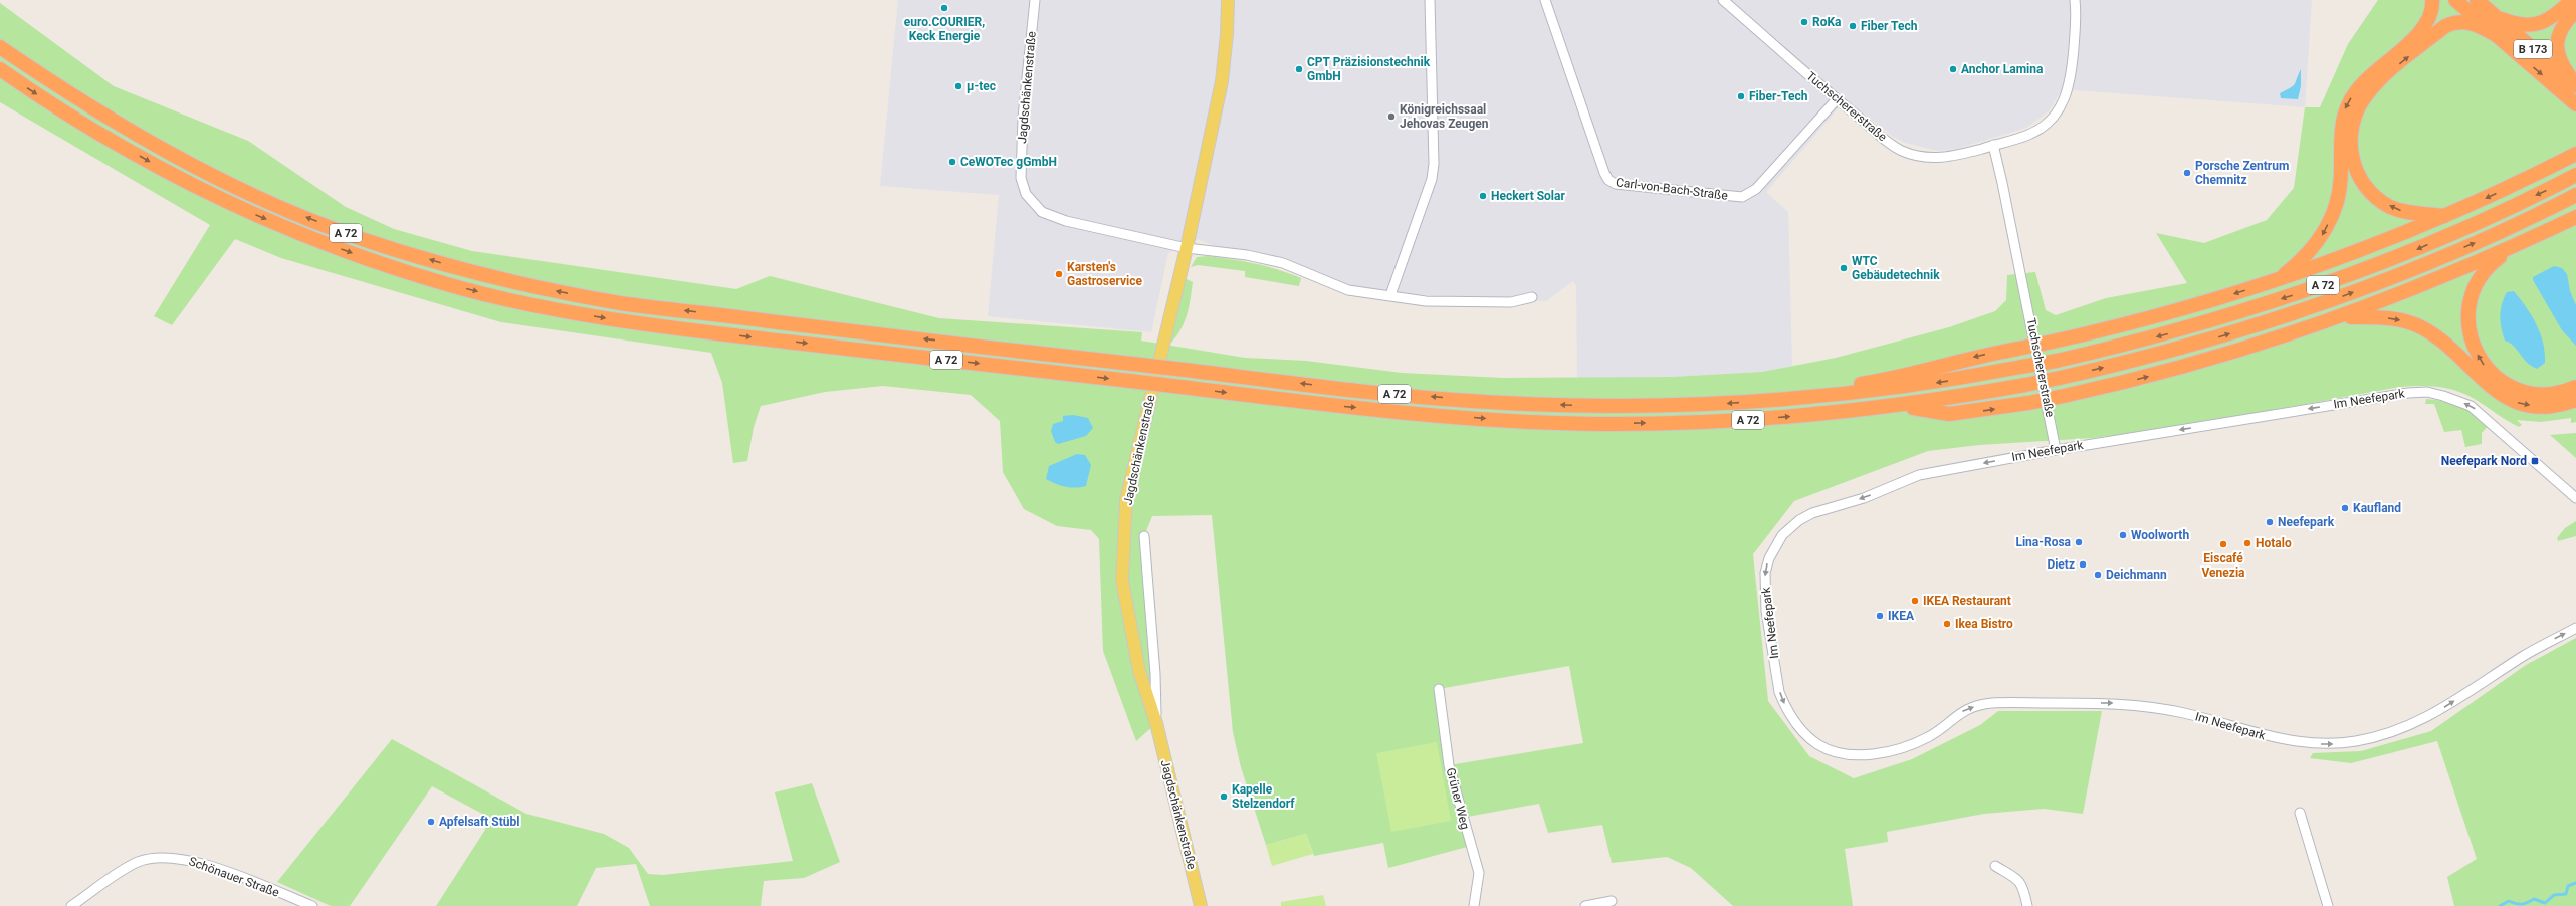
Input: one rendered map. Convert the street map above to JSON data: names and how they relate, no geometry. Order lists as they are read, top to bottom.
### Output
{
  "streets": {
    "highway": ["B 173", "A 72"],
    "main road": ["Jagdschänkenstraße"],
    "street": [
      "Tuchschererstraße",
      "Carl-von-Bach-Straße",
      "Im Neefepark",
      "Grüner Weg",
      "Schönauer Straße"
    ]
  },
  "crossings": [
    ["Tuchschererstraße", "Carl-von-Bach-Straße"],
    ["Tuchschererstraße", "Im Neefepark"]
  ],
  "places": {
    "other": [
      "euro.COURIER, Keck Energie",
      "RoKa",
      "Fiber Tech",
      "CPT Präzisionstechnik GmbH",
      "Anchor Lamina",
      "µ-tec",
      "Fiber-Tech",
      "Königreichssaal Jehovas Zeugen",
      "CeWOTec gGmbH",
      "Porsche Zentrum Chemnitz",
      "Heckert Solar",
      "WTC Gebäudetechnik",
      "Karsten's Gastroservice",
      "Kaufland",
      "Neefepark",
      "Woolworth",
      "Lina-Rosa",
      "Hotalo",
      "Eiscafé Venezia",
      "Dietz",
      "Deichmann",
      "IKEA Restaurant",
      "IKEA",
      "Ikea Bistro",
      "Kapelle Stelzendorf",
      "Apfelsaft Stübl"
    ],
    "transit": ["Neefepark Nord"]
  }
}
